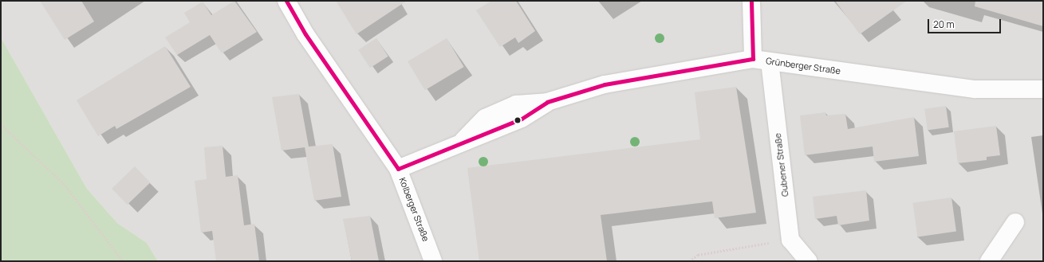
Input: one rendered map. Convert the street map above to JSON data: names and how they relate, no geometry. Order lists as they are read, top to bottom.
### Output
{
  "streets": {
    "street": ["Grünberger Straße", "Gubener Straße", "Kolberger Straße"]
  },
  "crossings": [
    ["Grünberger Straße", "Gubener Straße"],
    ["Grünberger Straße", "Kolberger Straße"]
  ],
  "scale_bar": "20 m"
}
